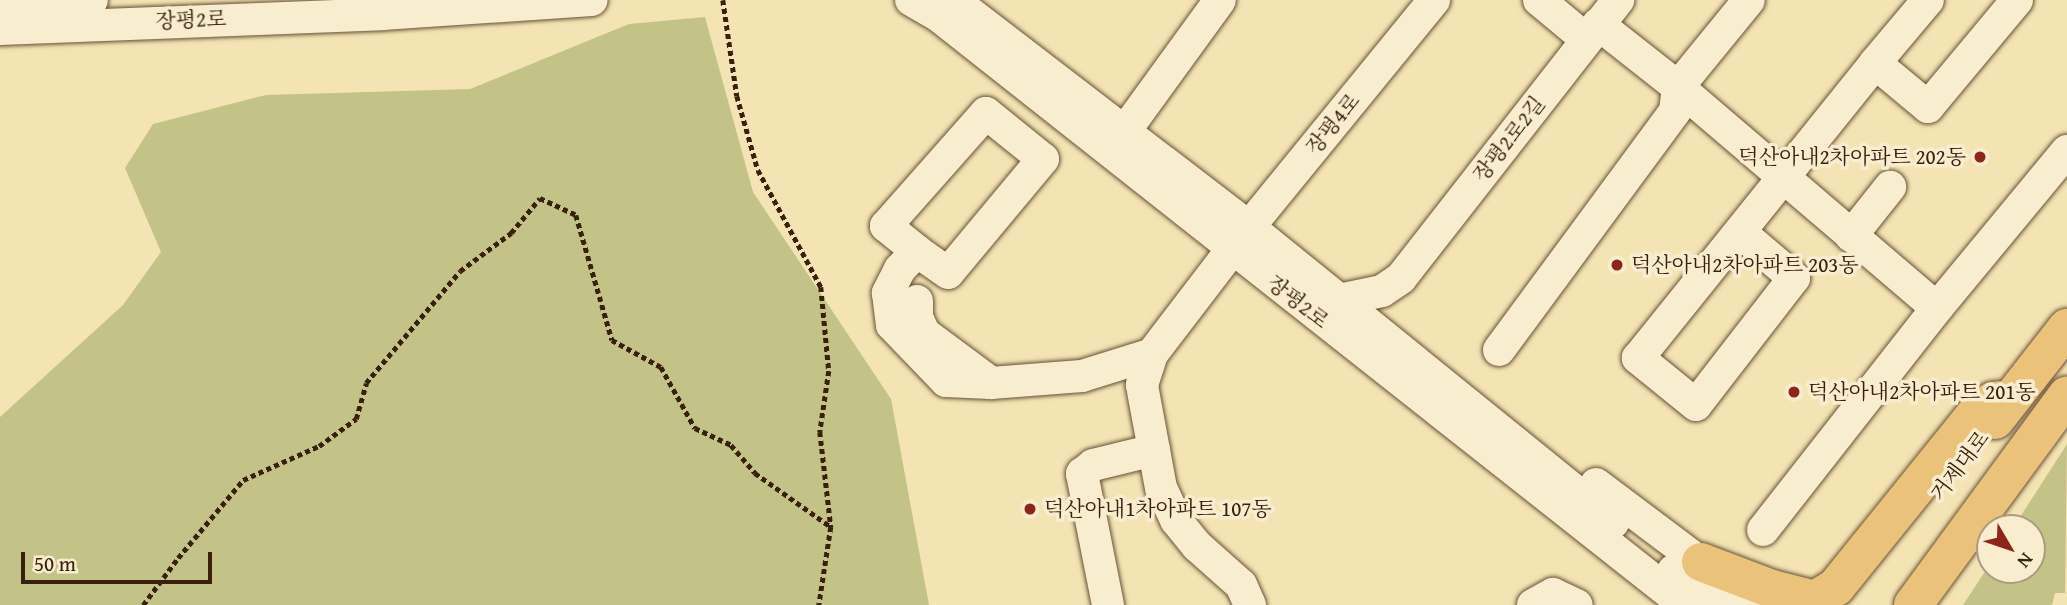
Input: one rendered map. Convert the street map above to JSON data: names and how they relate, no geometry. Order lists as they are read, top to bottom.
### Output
{
  "streets": {
    "main road": ["거제대로"],
    "street": ["장평2로", "장평4로", "장평2로2길"]
  },
  "crossings": [
    ["장평2로", "장평4로"]
  ],
  "places": [
    "덕산아내2차아파트 202동",
    "덕산아내2차아파트 203동",
    "덕산아내2차아파트 201동",
    "덕산아내1차아파트 107동"
  ],
  "scale_bar": "50 m",
  "north": "bottom right"
}
